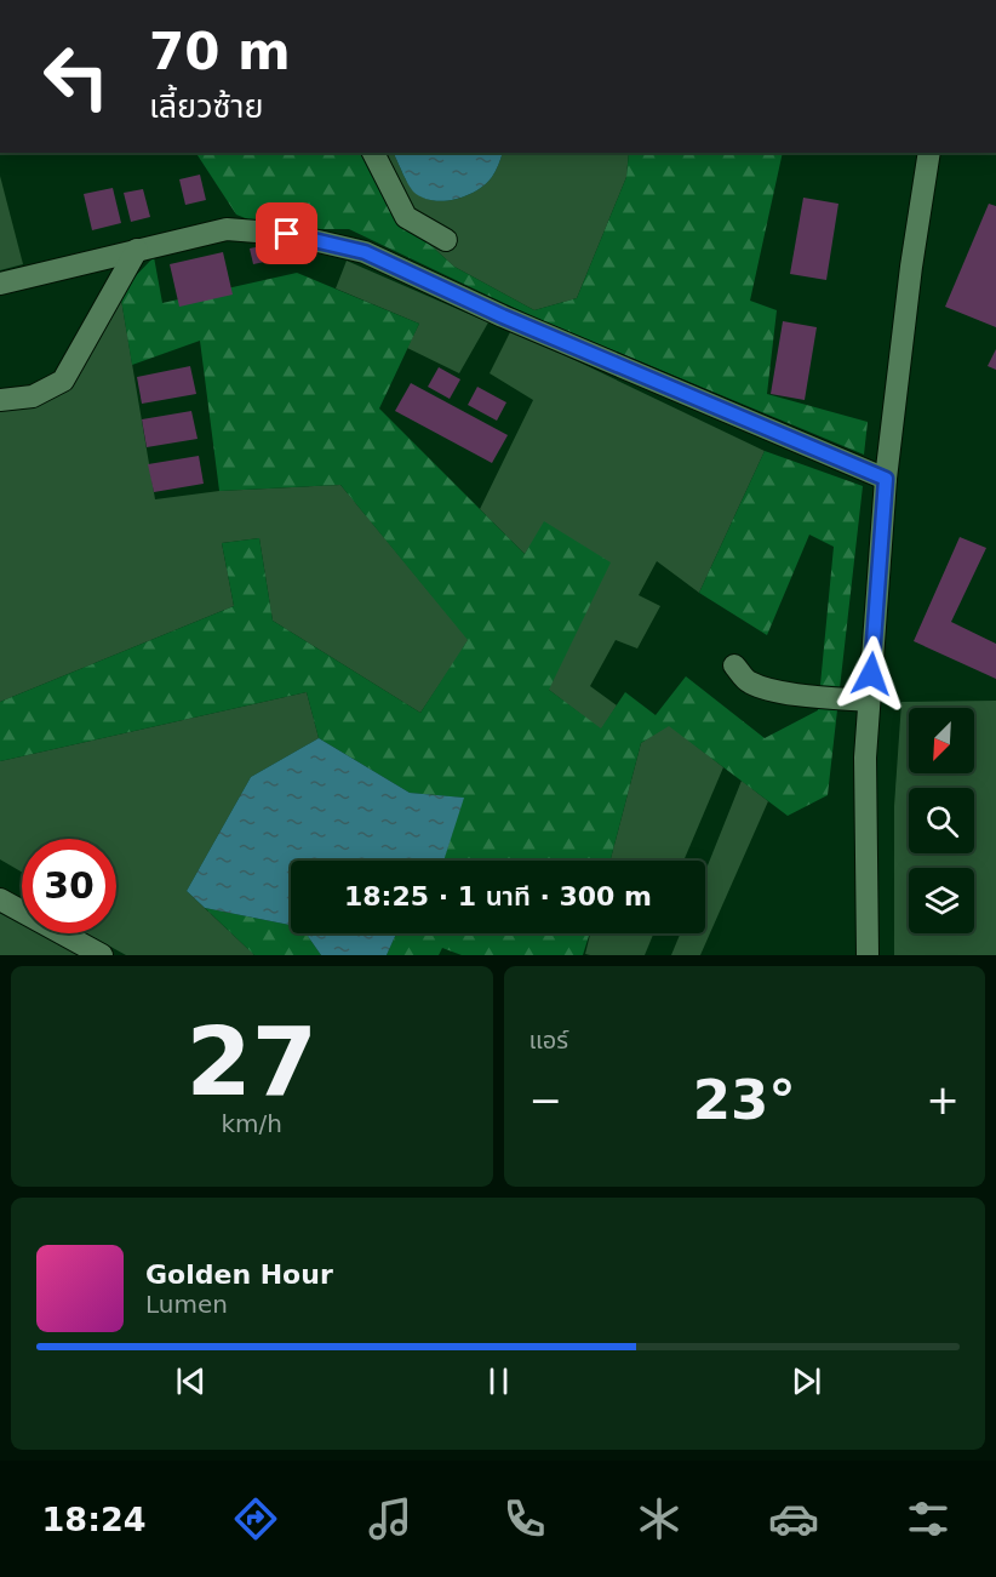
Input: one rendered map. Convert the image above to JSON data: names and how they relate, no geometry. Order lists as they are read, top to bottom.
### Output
{
  "north": "bottom left",
  "page": {
    "turn": ["70 m", "เลี้ยวซ้าย"],
    "limit": "30",
    "trip": "18:25 · 1 นาที · 300 m",
    "tile": [
      ["27", "km/h"],
      "แอร์"
    ],
    "heat": ["−", "23°", "+"],
    "song": ["Golden Hour", "Lumen"],
    "tabs": "18:24"
  }
}
